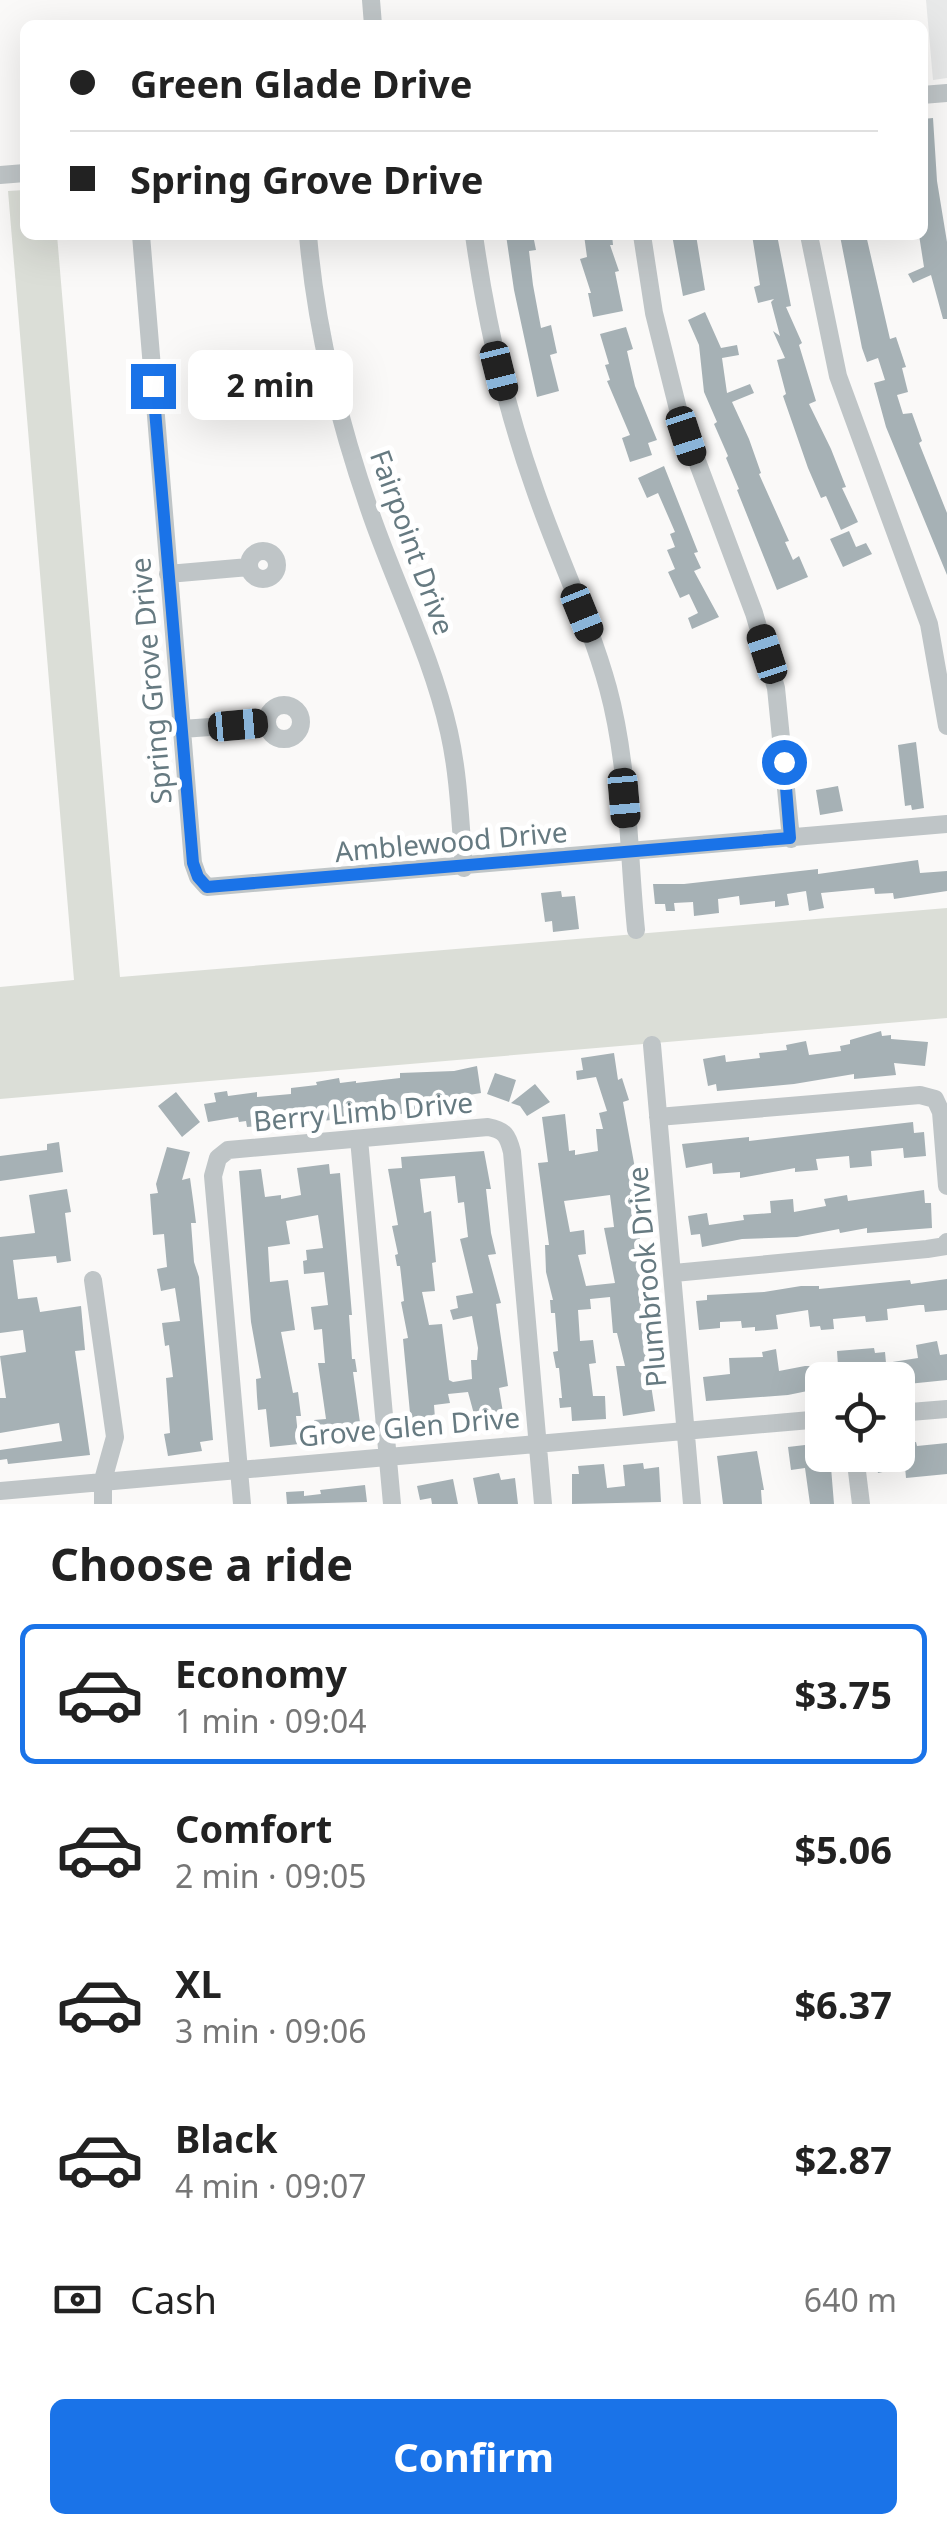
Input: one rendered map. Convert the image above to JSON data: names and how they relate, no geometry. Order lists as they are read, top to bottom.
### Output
{
  "streets": {
    "street": [
      "Fairpoint Drive",
      "Spring Grove Drive",
      "Amblewood Drive",
      "Berry Limb Drive",
      "Plumbrook Drive",
      "Grove Glen Drive"
    ]
  },
  "crossings": [
    ["Fairpoint Drive", "Amblewood Drive"],
    ["Spring Grove Drive", "Amblewood Drive"],
    ["Berry Limb Drive", "Grove Glen Drive"],
    ["Plumbrook Drive", "Grove Glen Drive"]
  ],
  "page": {
    "banner": ["Green Glade Drive", "Spring Grove Drive"],
    "bubble": "2 min",
    "heading": "Choose a ride",
    "list": [
      {
        "name": "Economy",
        "note": "1 min · 09:04",
        "value": "$3.75"
      },
      {
        "name": "Comfort",
        "note": "2 min · 09:05",
        "value": "$5.06"
      },
      {
        "name": "XL",
        "note": "3 min · 09:06",
        "value": "$6.37"
      },
      {
        "name": "Black",
        "note": "4 min · 09:07",
        "value": "$2.87"
      }
    ],
    "pay": ["Cash", "640 m"],
    "buttons": "Confirm"
  }
}
